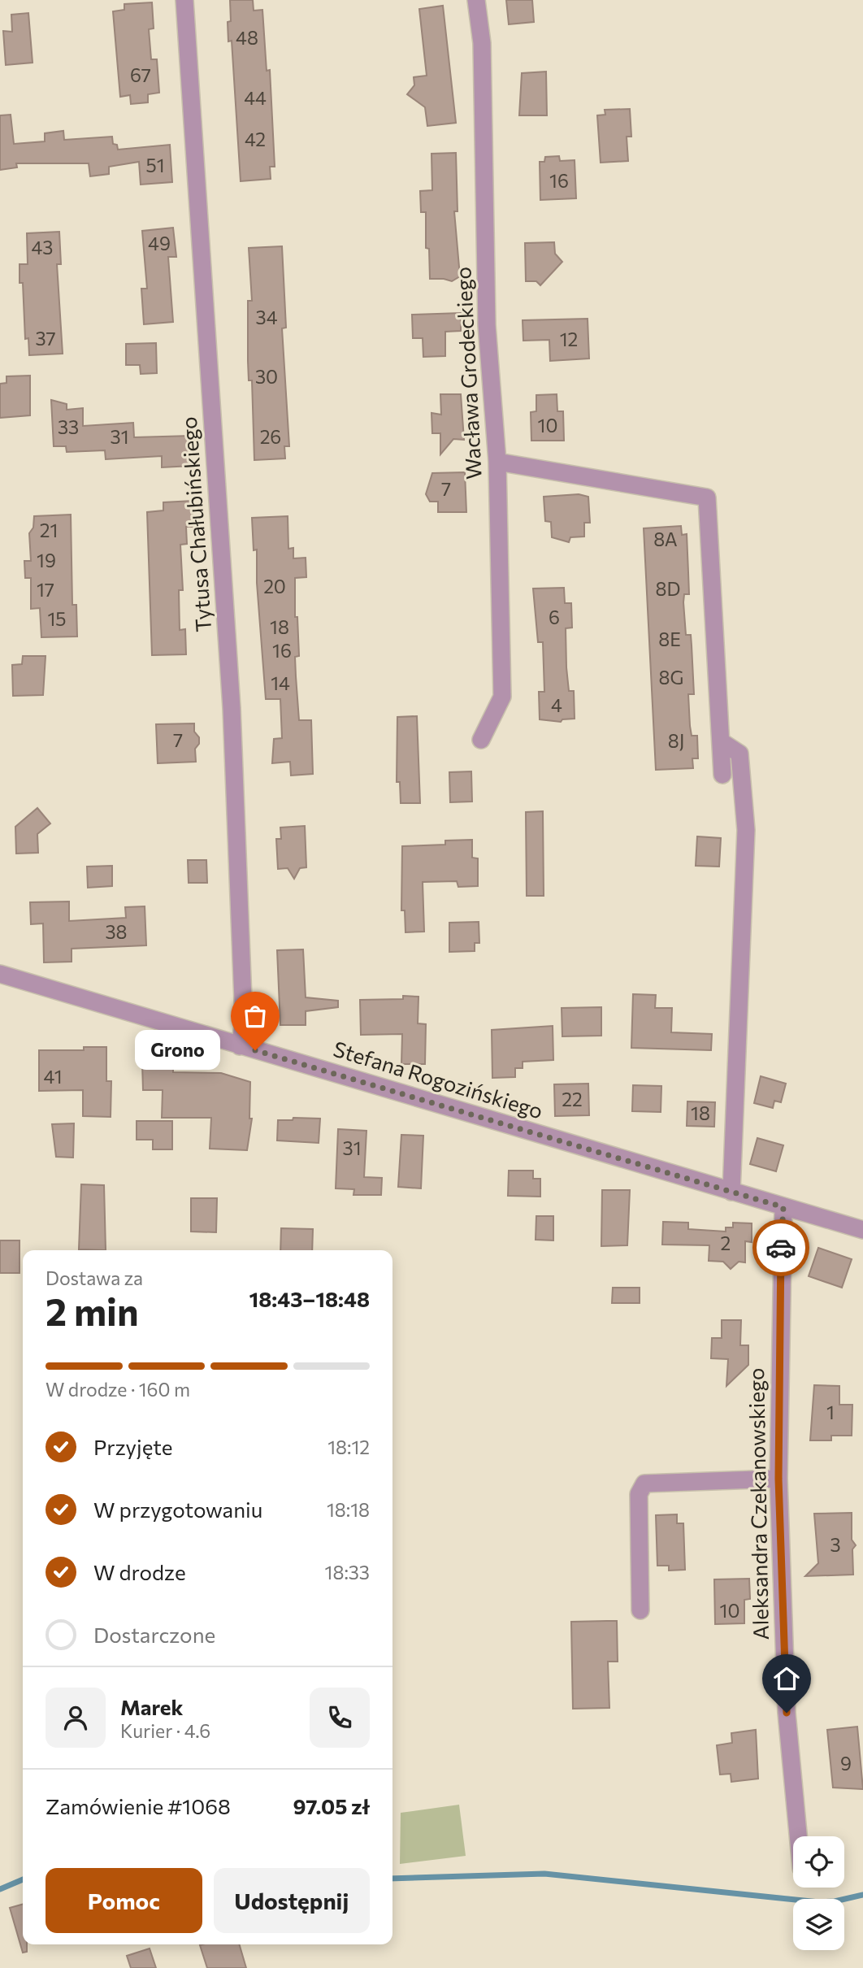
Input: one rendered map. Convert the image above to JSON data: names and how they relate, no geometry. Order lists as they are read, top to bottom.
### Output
{
  "streets": {
    "street": [
      "Wacława Grodeckiego",
      "Tytusa Chałubińskiego",
      "Stefana Rogozińskiego",
      "Aleksandra Czekanowskiego"
    ]
  },
  "crossings": [
    ["Tytusa Chałubińskiego", "Stefana Rogozińskiego"],
    ["Stefana Rogozińskiego", "Aleksandra Czekanowskiego"]
  ],
  "places": ["Grono"],
  "house_numbers": [
    "48",
    "67",
    "44",
    "42",
    "51",
    "16",
    "49",
    "43",
    "34",
    "37",
    "12",
    "30",
    "10",
    "33",
    "31",
    "26",
    "7",
    "21",
    "8A",
    "19",
    "20",
    "8D",
    "17",
    "6",
    "15",
    "18",
    "8E",
    "16",
    "8G",
    "14",
    "4",
    "7",
    "8J",
    "38",
    "41",
    "22",
    "18",
    "31",
    "2",
    "1",
    "3",
    "10",
    "9"
  ],
  "page": {
    "bubble": "Grono",
    "heading": ["2 min", "Dostawa za", "18:43–18:48"],
    "panel": [
      "Marek",
      "Kurier · 4.6",
      "Zamówienie #1068",
      "97.05 zł"
    ],
    "bar": "W drodze · 160 m",
    "list": [
      ["Przyjęte", "18:12"],
      ["W przygotowaniu", "18:18"],
      ["W drodze", "18:33"],
      "Dostarczone"
    ],
    "buttons": ["Pomoc", "Udostępnij"]
  }
}
